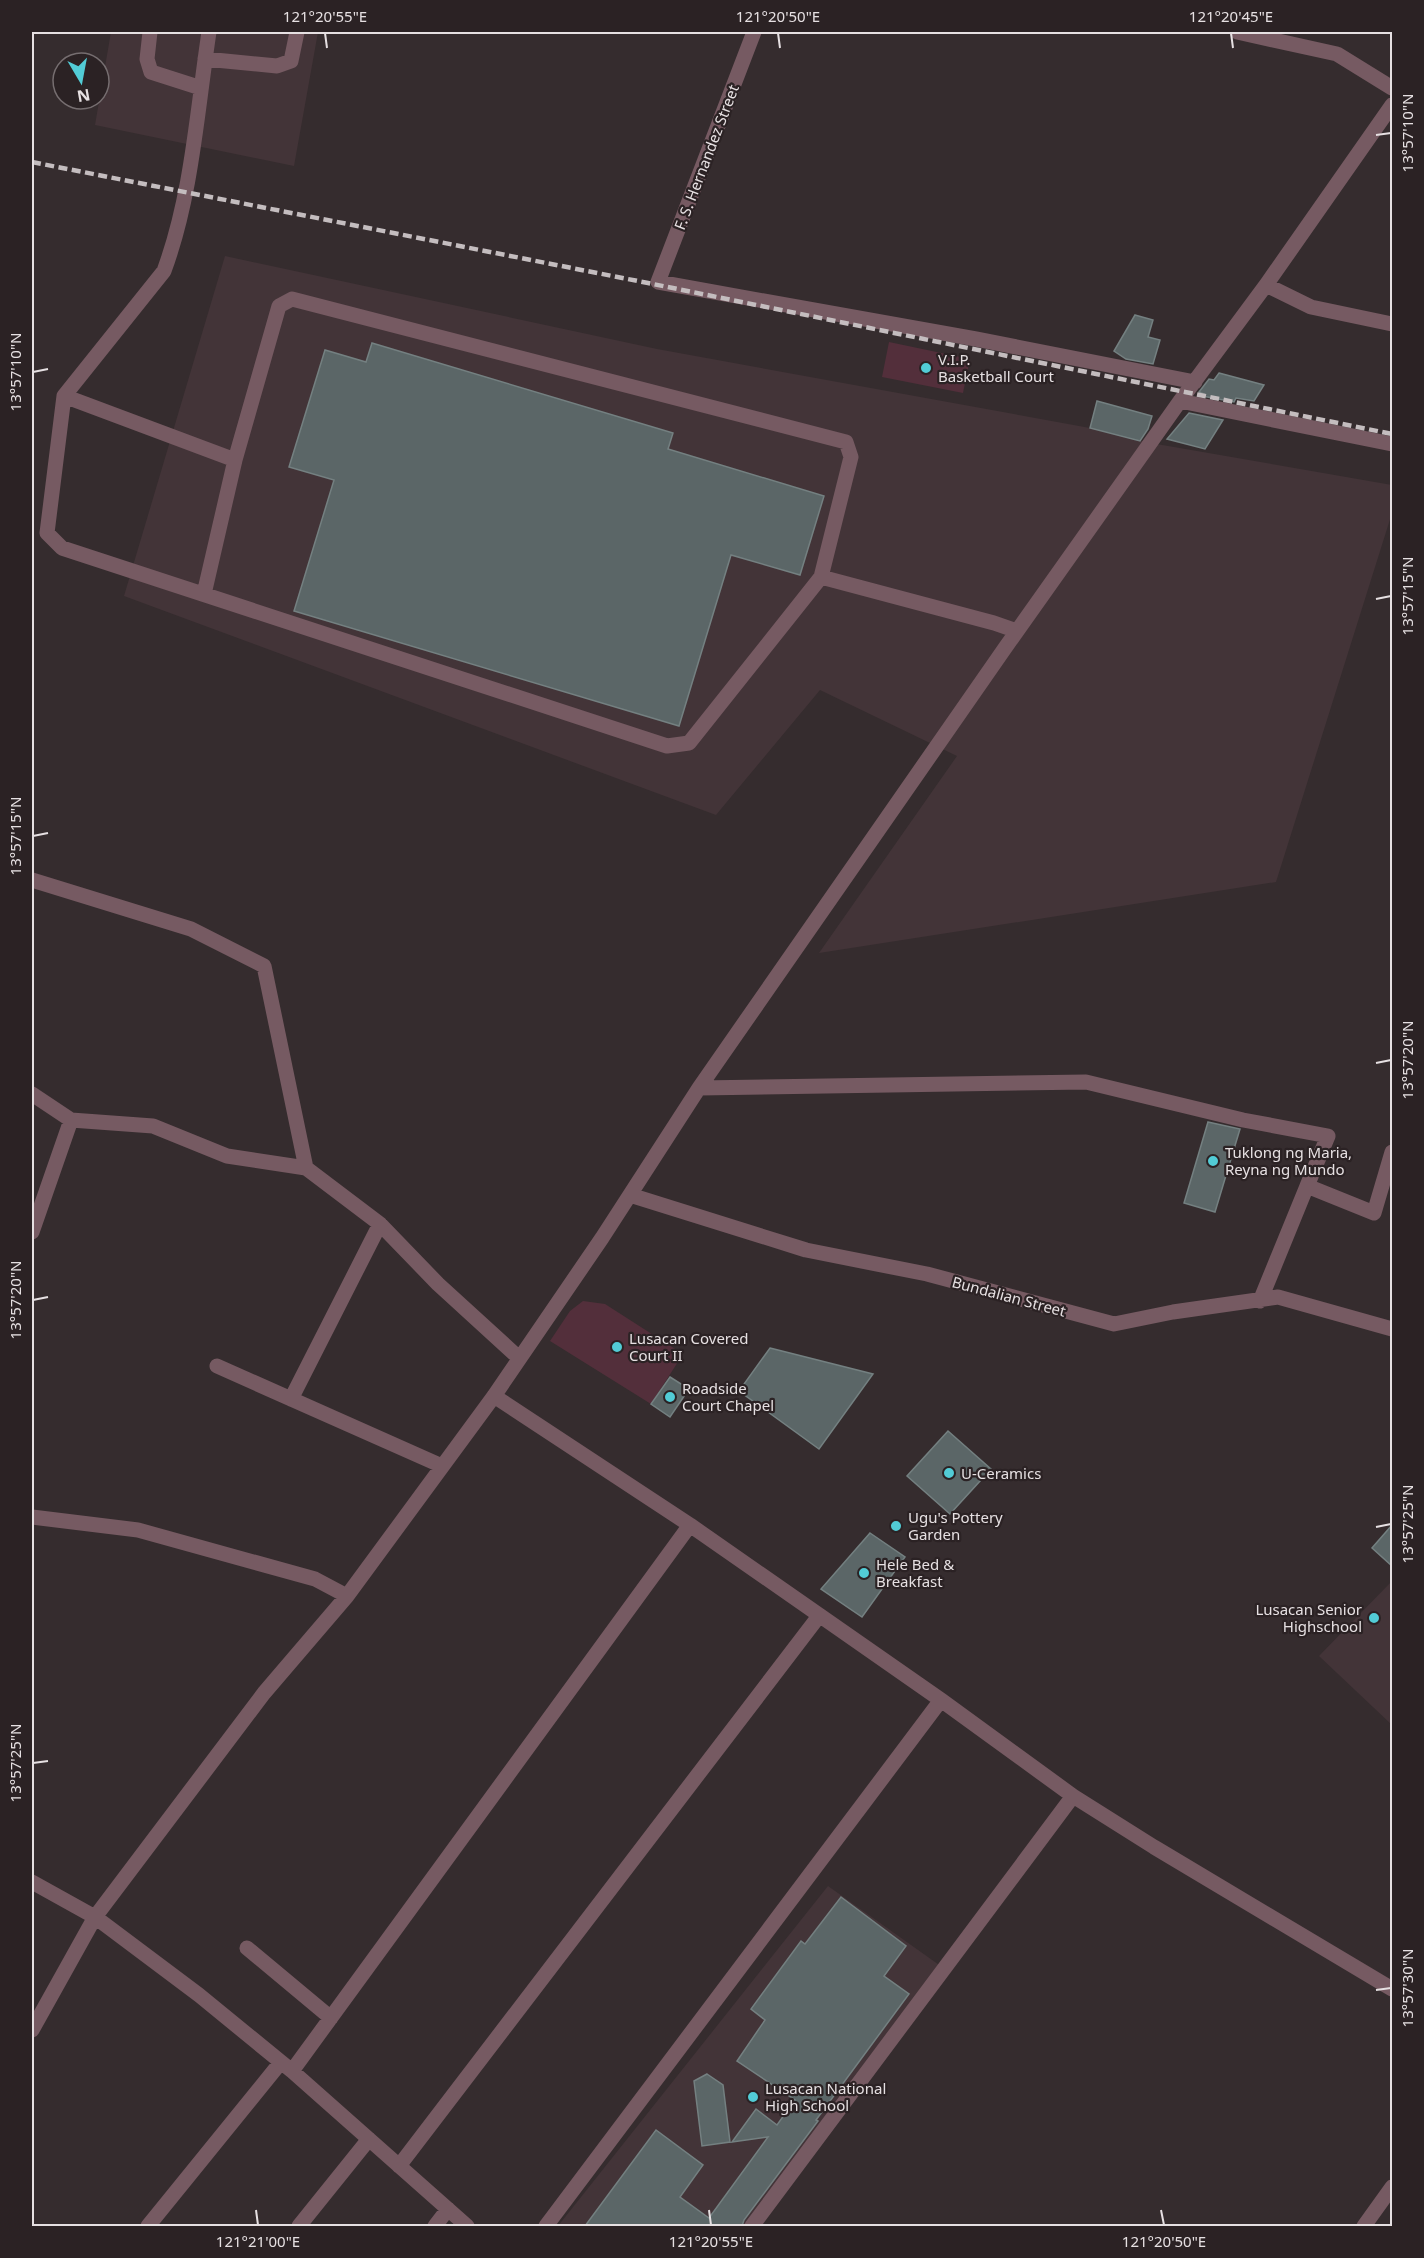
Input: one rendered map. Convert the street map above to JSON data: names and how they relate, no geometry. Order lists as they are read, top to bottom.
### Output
{
  "streets": {
    "street": ["F. S. Hernandez Street", "Bundalian Street"]
  },
  "places": [
    "V.I.P. Basketball Court",
    "Tuklong ng Maria, Reyna ng Mundo",
    "Lusacan Covered Court II",
    "Roadside Court Chapel",
    "U-Ceramics",
    "Ugu's Pottery Garden",
    "Hele Bed & Breakfast",
    "Lusacan Senior Highschool",
    "Lusacan National High School"
  ],
  "north": "bottom",
  "coordinates": [
    "121°20'55\"E",
    "121°20'50\"E",
    "121°20'45\"E",
    "13°57'10\"N",
    "13°57'15\"N",
    "13°57'20\"N",
    "13°57'25\"N",
    "13°57'30\"N",
    "121°21'00\"E"
  ]
}
